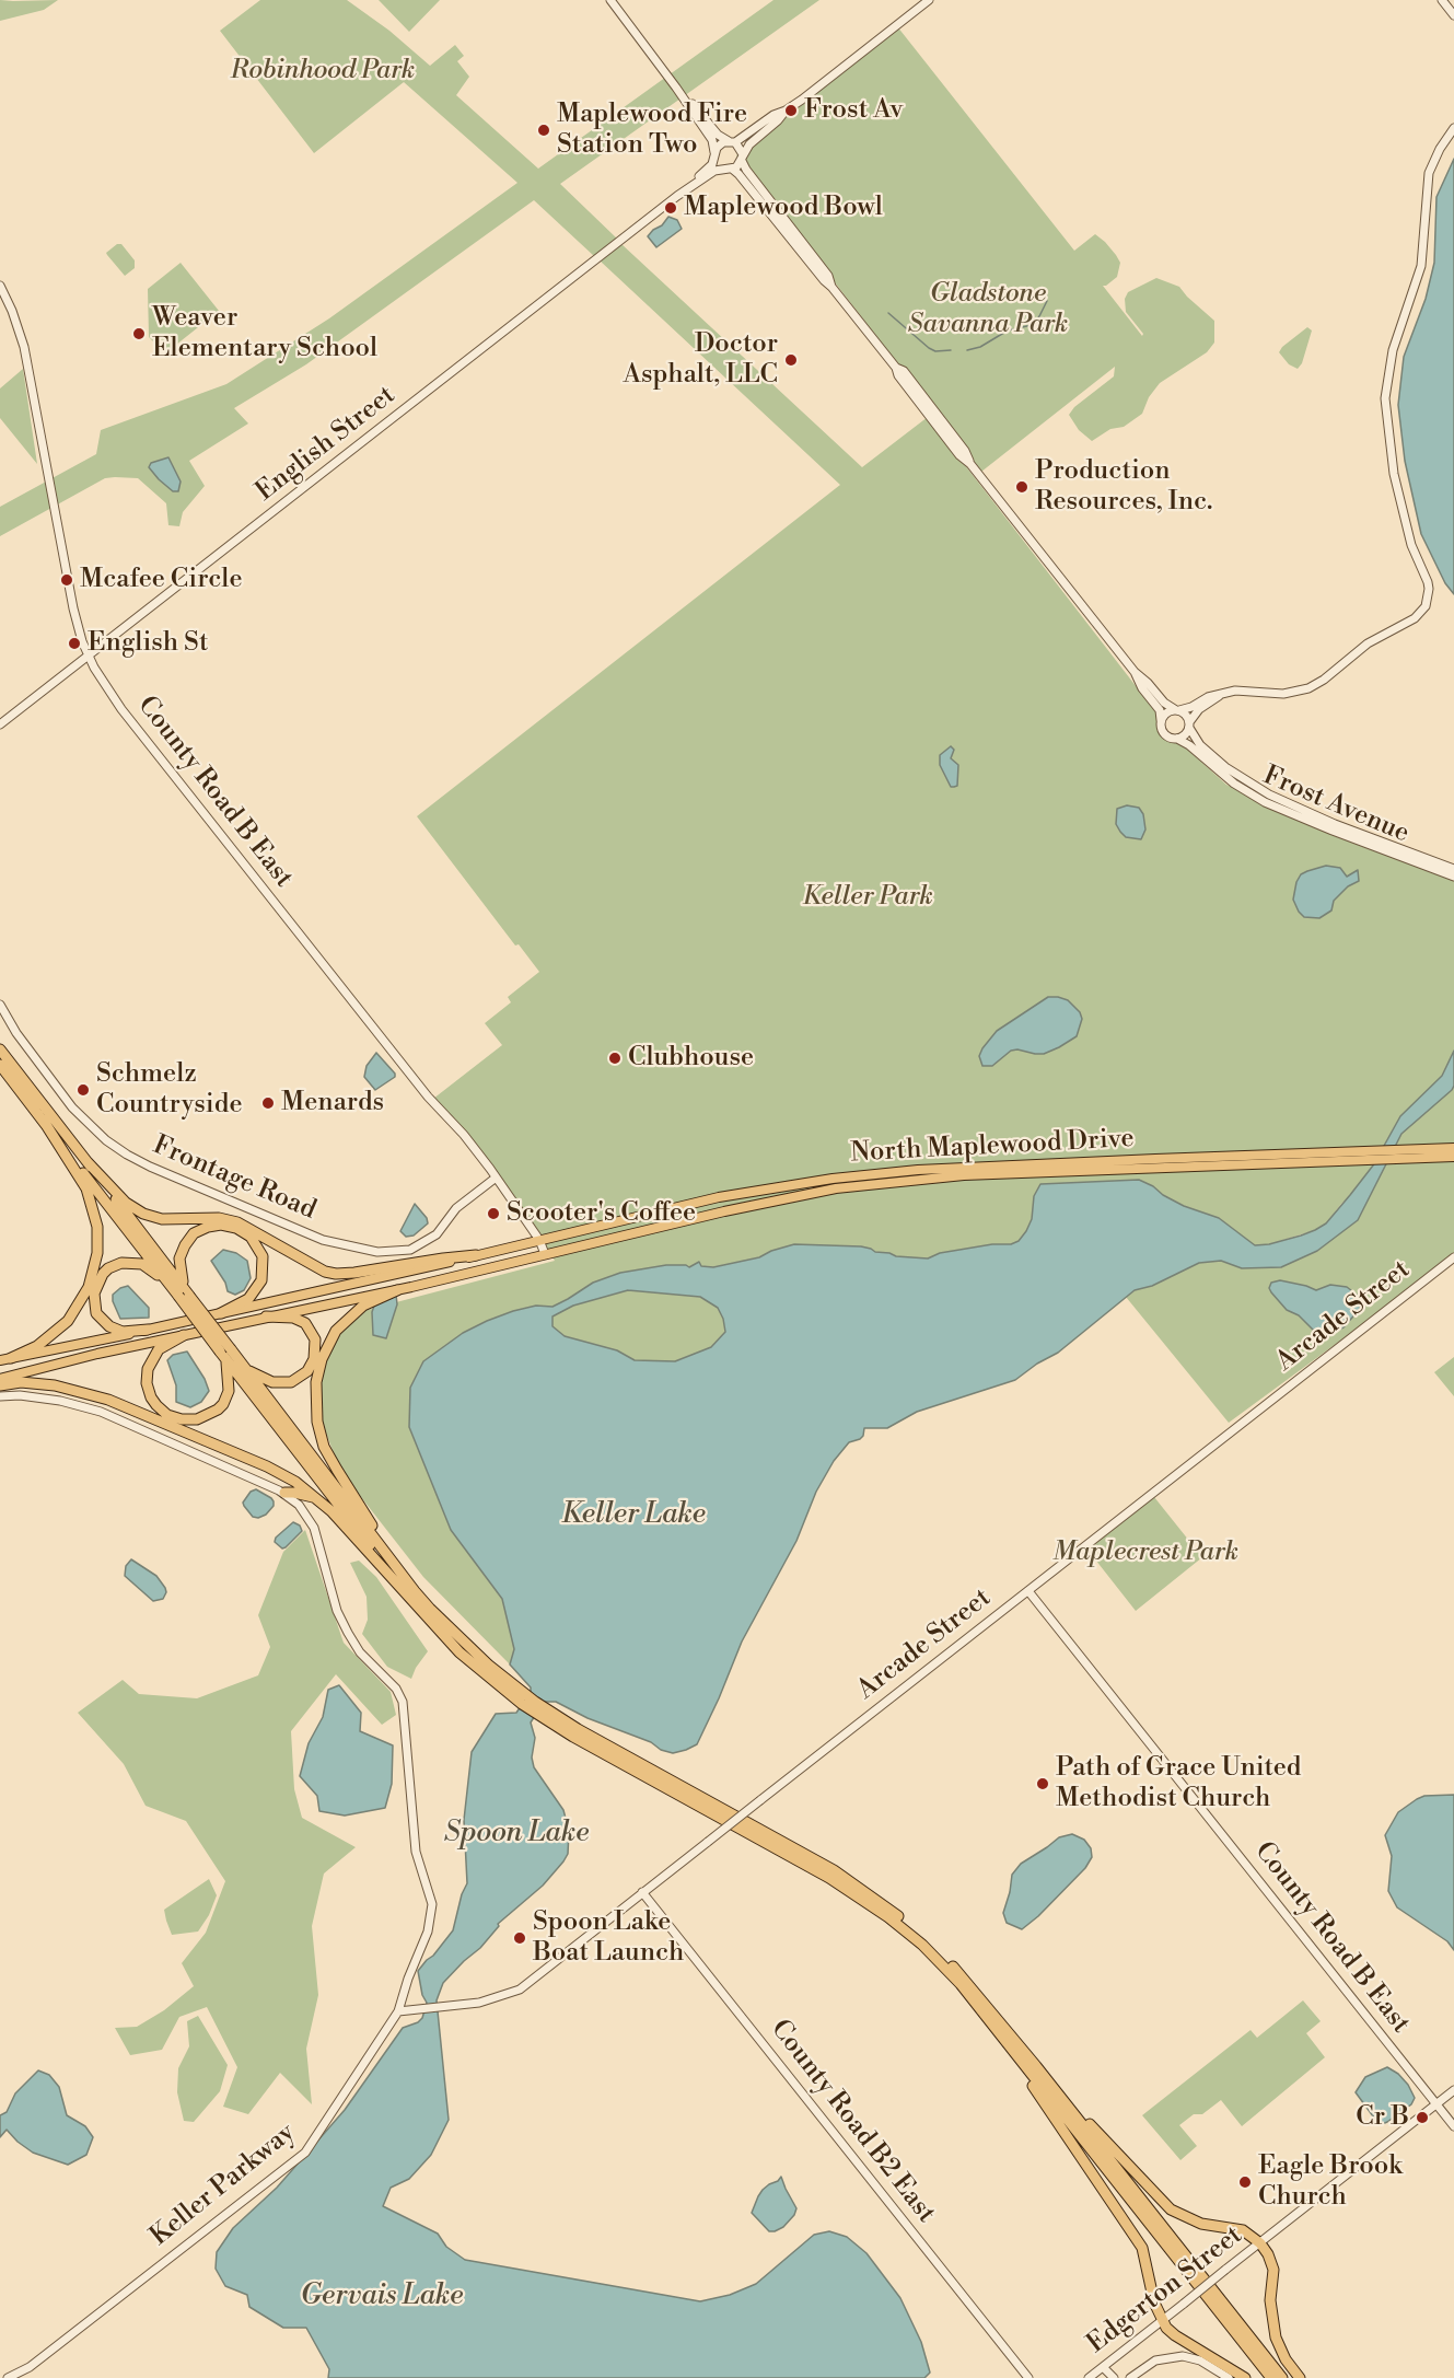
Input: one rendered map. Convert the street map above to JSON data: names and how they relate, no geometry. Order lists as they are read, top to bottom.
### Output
{
  "streets": {
    "main road": ["North Maplewood Drive"],
    "street": [
      "English Street",
      "County Road B East",
      "Frost Avenue",
      "Frontage Road",
      "Arcade Street",
      "County Road B2 East",
      "Keller Parkway",
      "Edgerton Street"
    ]
  },
  "crossings": [
    ["English Street", "County Road B East"],
    ["County Road B East", "North Maplewood Drive"],
    ["County Road B East", "Frontage Road"],
    ["County Road B East", "Arcade Street"],
    ["County Road B East", "Edgerton Street"],
    ["Arcade Street", "County Road B2 East"],
    ["Arcade Street", "Keller Parkway"]
  ],
  "water": ["Keller Lake", "Spoon Lake", "Gervais Lake"],
  "parks": [
    "Robinhood Park",
    "Gladstone Savanna Park",
    "Keller Park",
    "Maplecrest Park"
  ],
  "places": [
    "Frost Av",
    "Maplewood Fire Station Two",
    "Maplewood Bowl",
    "Weaver Elementary School",
    "Doctor Asphalt, LLC",
    "Production Resources, Inc.",
    "Mcafee Circle",
    "English St",
    "Clubhouse",
    "Schmelz Countryside",
    "Menards",
    "Scooter's Coffee",
    "Path of Grace United Methodist Church",
    "Spoon Lake Boat Launch",
    "Cr B",
    "Eagle Brook Church"
  ]
}
